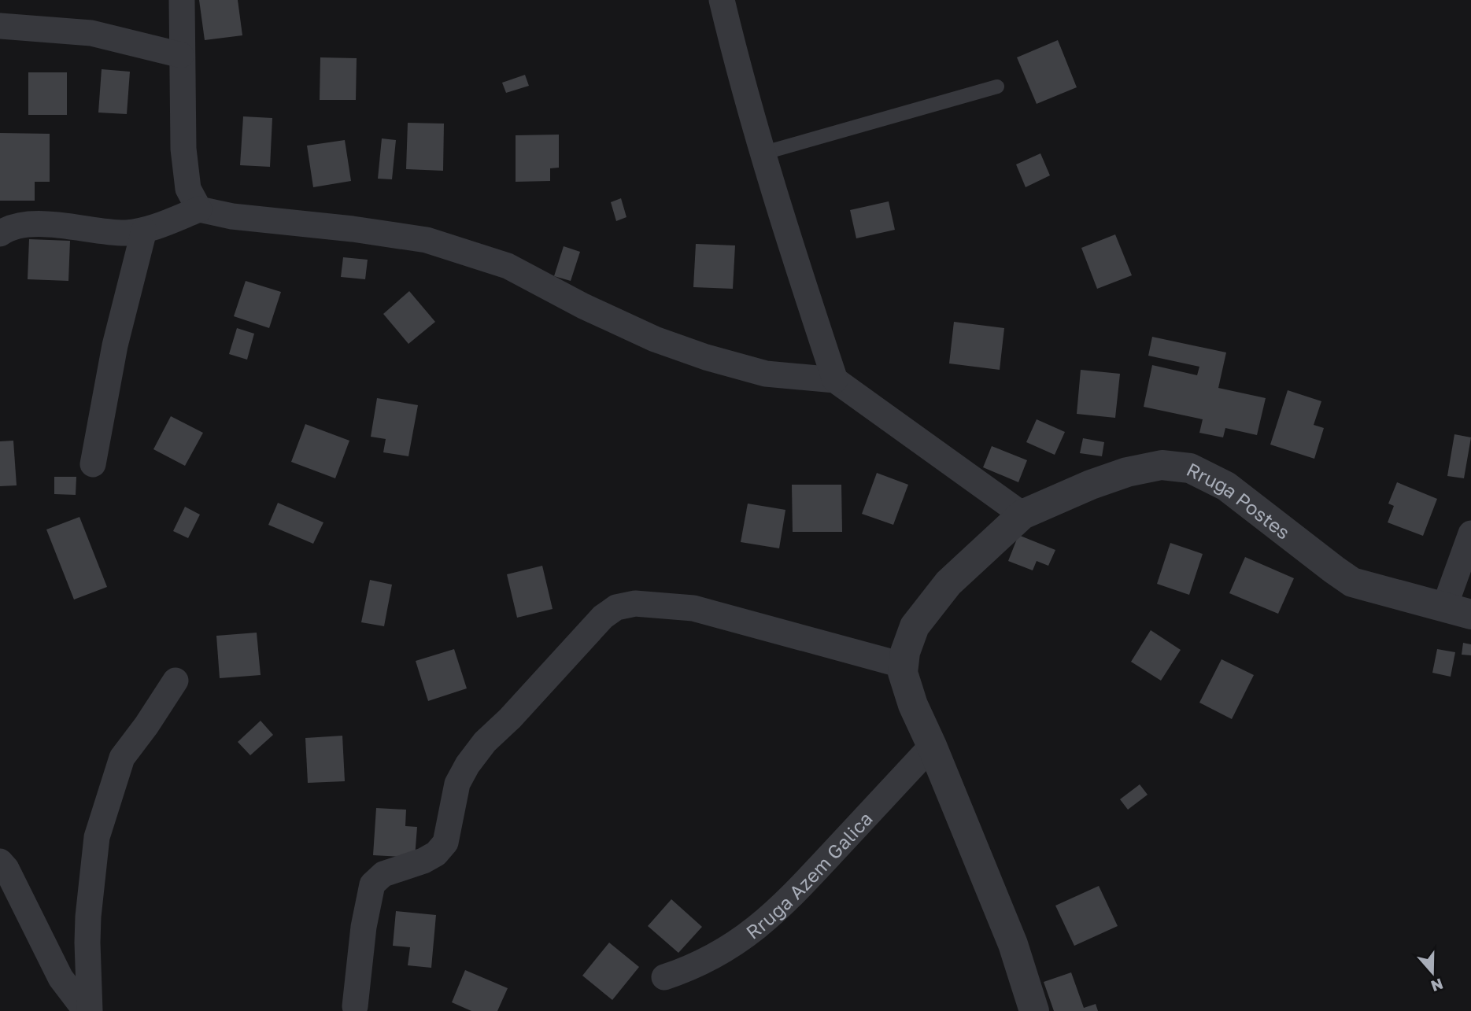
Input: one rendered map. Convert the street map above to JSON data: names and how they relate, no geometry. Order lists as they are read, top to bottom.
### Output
{
  "streets": {
    "street": ["Rruga Postes", "Rruga Azem Galica"]
  },
  "north": "bottom"
}
